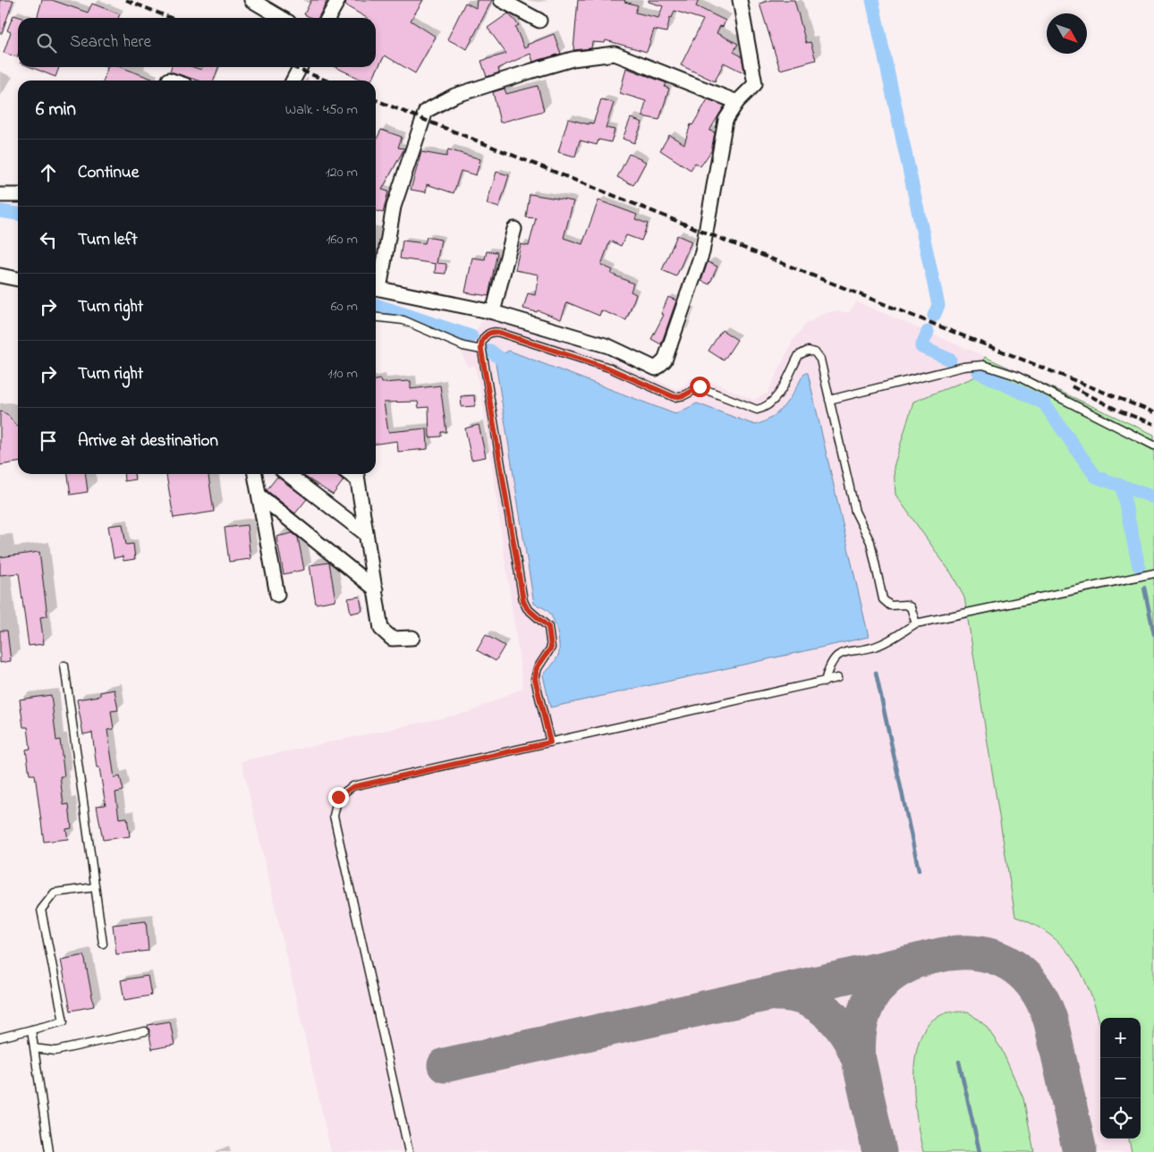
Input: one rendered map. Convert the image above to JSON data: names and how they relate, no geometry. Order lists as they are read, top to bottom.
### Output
{
  "north": "bottom right",
  "page": {
    "search": "Search here",
    "heading": ["6 min", "Walk · 450 m"],
    "list": [
      ["Continue", "120 m"],
      ["Turn left", "160 m"],
      ["Turn right", "60 m"],
      ["Turn right", "110 m"],
      "Arrive at destination"
    ],
    "map_buttons": ["+", "−"]
  }
}
